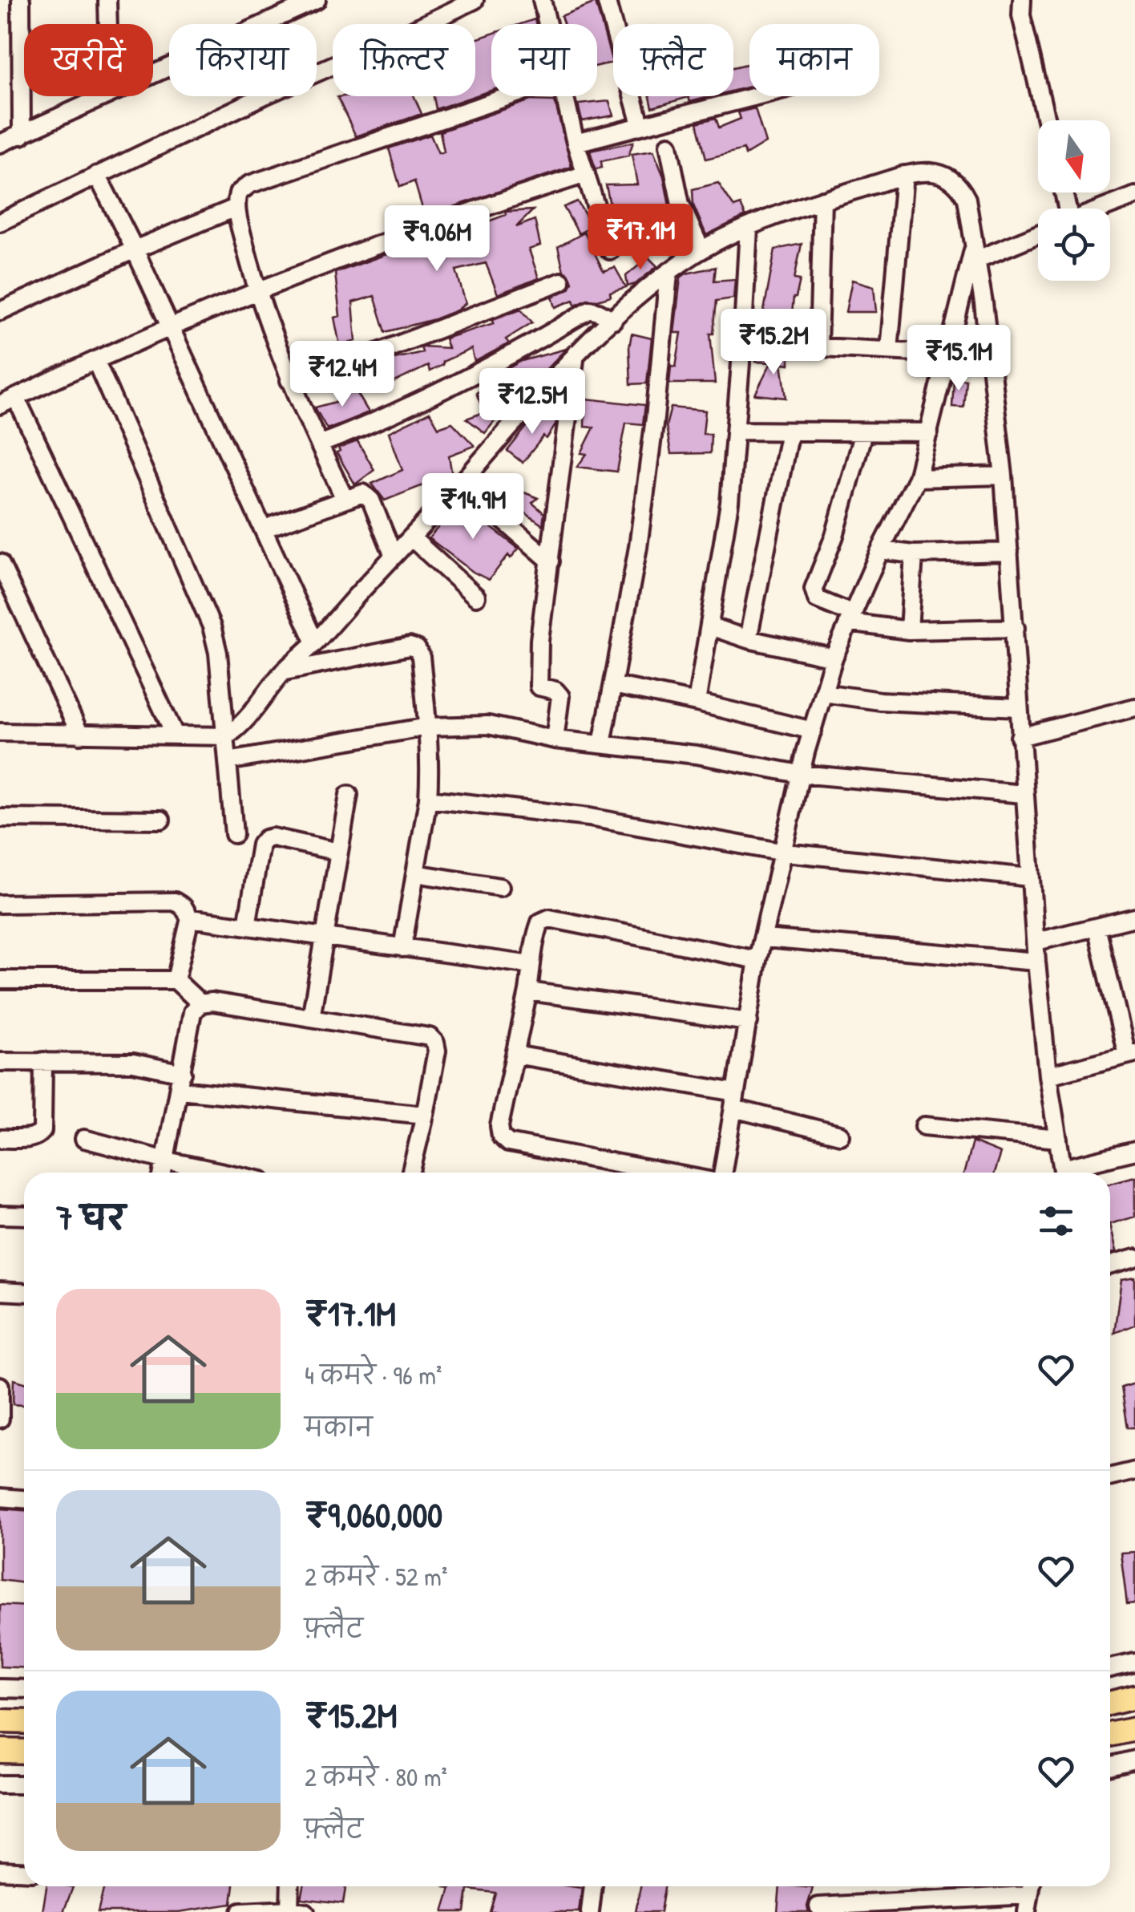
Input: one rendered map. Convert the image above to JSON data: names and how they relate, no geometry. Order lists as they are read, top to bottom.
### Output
{
  "north": "bottom",
  "page": {
    "chip": [
      "खरीदें",
      "किराया",
      "फ़िल्टर",
      "नया",
      "फ़्लैट",
      "मकान"
    ],
    "price": [
      "₹17.1M",
      "₹9.06M",
      "₹15.2M",
      "₹15.1M",
      "₹12.4M",
      "₹12.5M",
      "₹14.9M"
    ],
    "heading": "7 घर",
    "list": [
      {
        "name": "₹17.1M",
        "note": "4 कमरे · 96 m² · मकान"
      },
      {
        "name": "₹9,060,000",
        "note": "2 कमरे · 52 m² · फ़्लैट"
      },
      {
        "name": "₹15.2M",
        "note": "2 कमरे · 80 m² · फ़्लैट"
      }
    ]
  }
}
